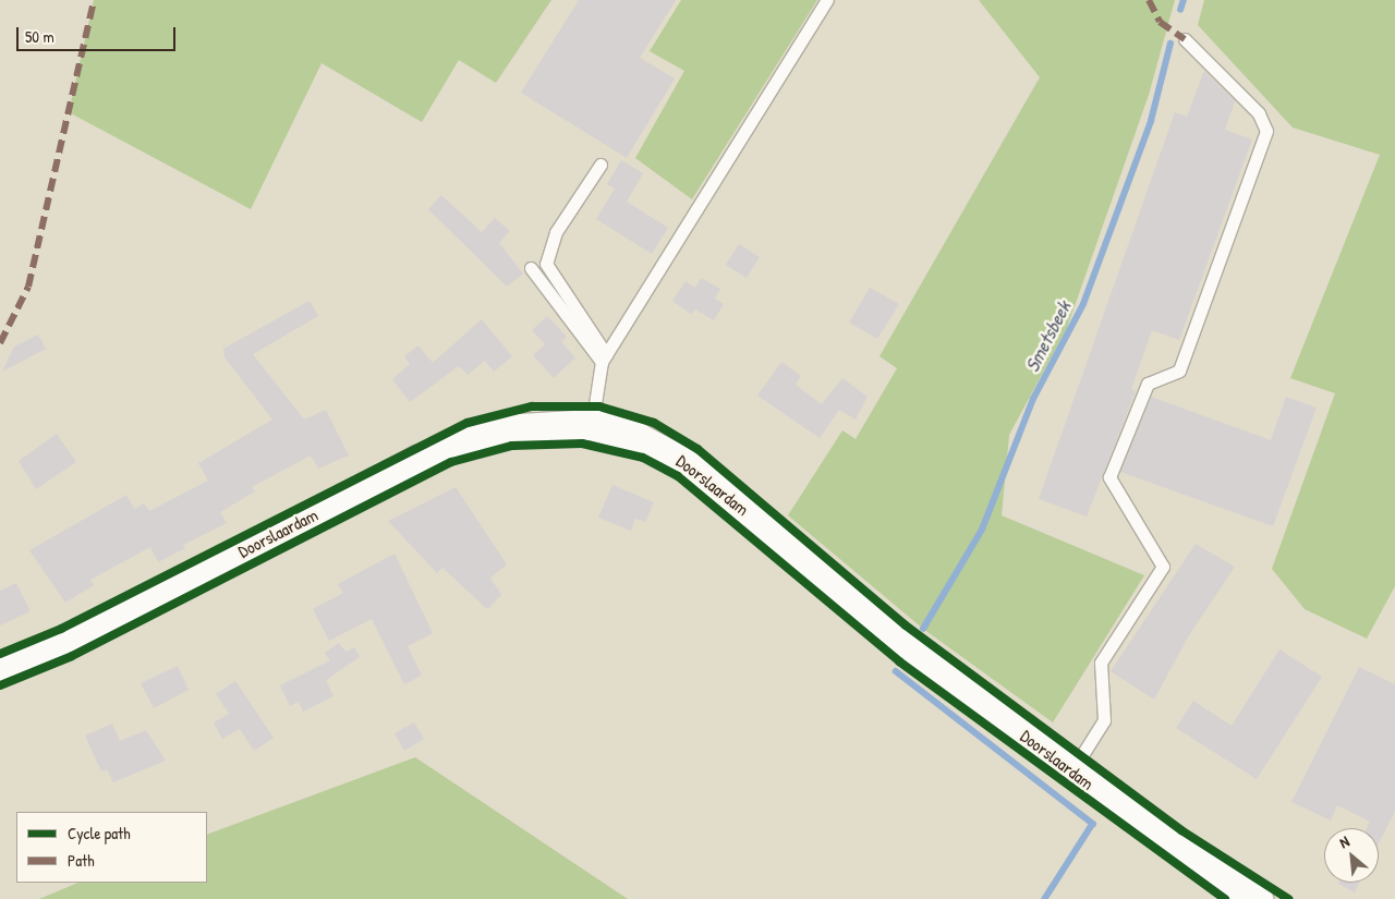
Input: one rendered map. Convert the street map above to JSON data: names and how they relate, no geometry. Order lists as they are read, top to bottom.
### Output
{
  "streets": {
    "street": ["Doorslaardam"]
  },
  "water": ["Smetsbeek"],
  "legend": ["Cycle path", "Path"],
  "scale_bar": "50 m",
  "north": "top left"
}
